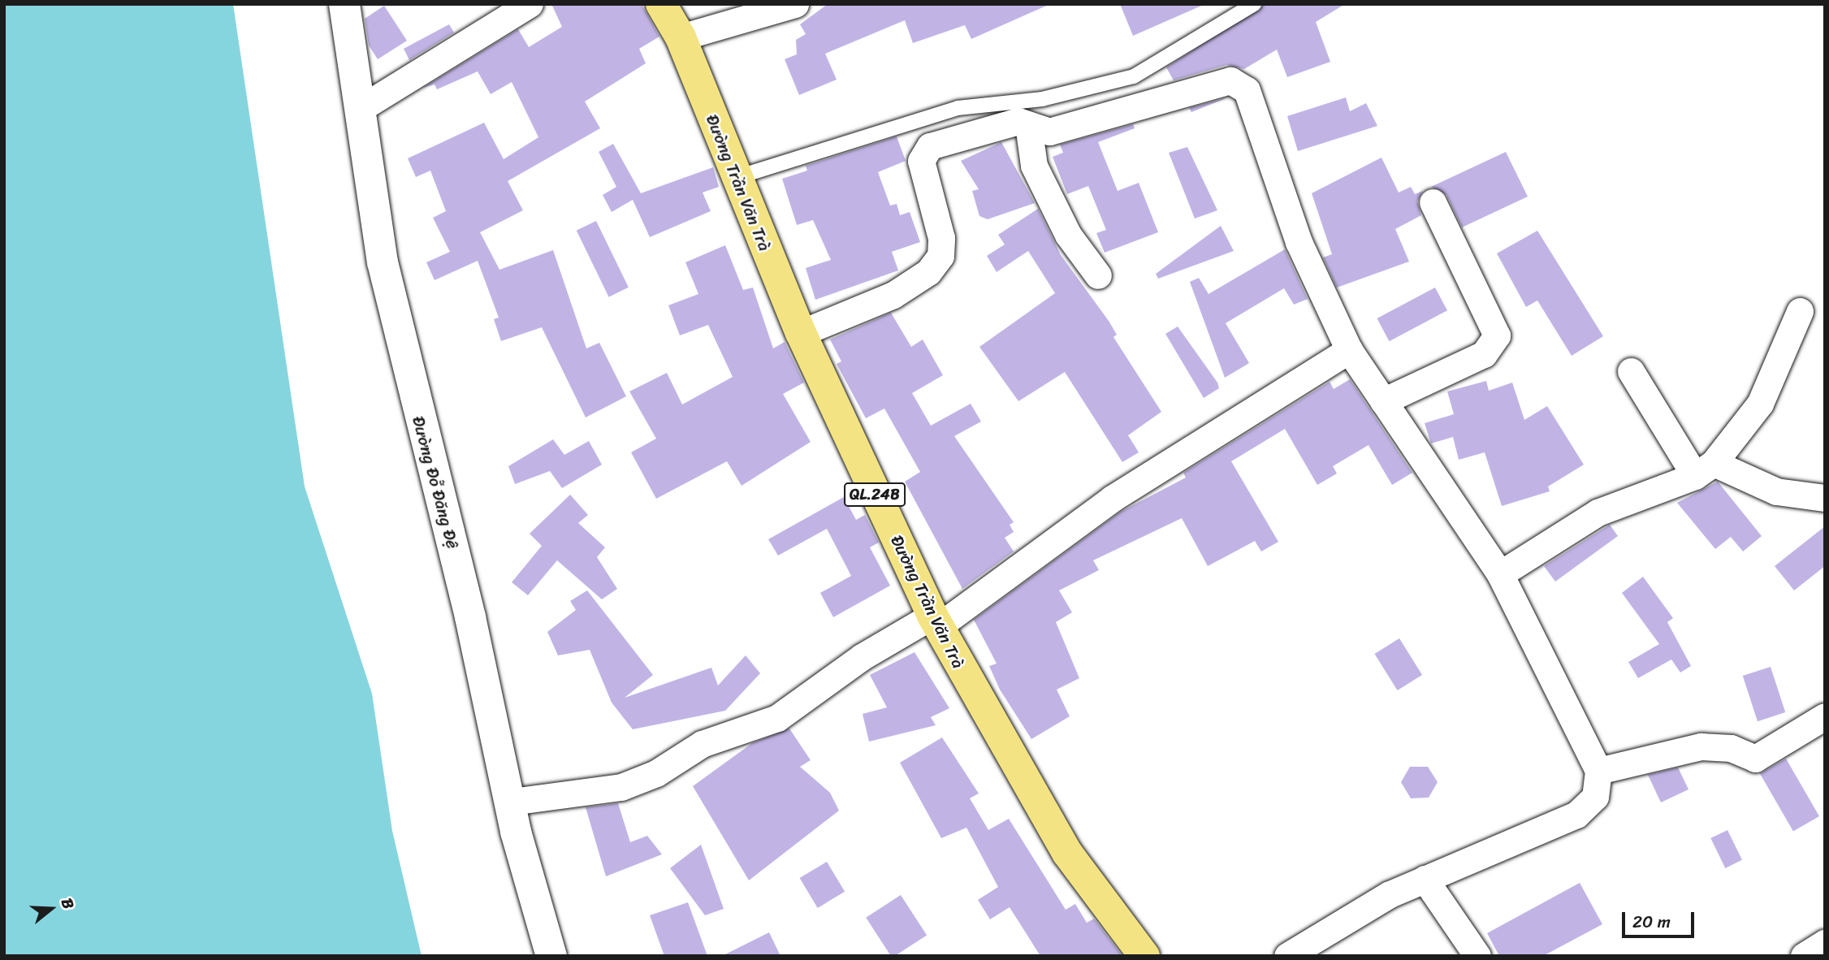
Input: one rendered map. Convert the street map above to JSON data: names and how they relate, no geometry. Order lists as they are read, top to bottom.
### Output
{
  "streets": {
    "main road": ["Đường Trần Văn Trà", "QL.24B"],
    "street": ["Đường Đỗ Đăng Đệ"]
  },
  "scale_bar": "20 m",
  "north": "right"
}
